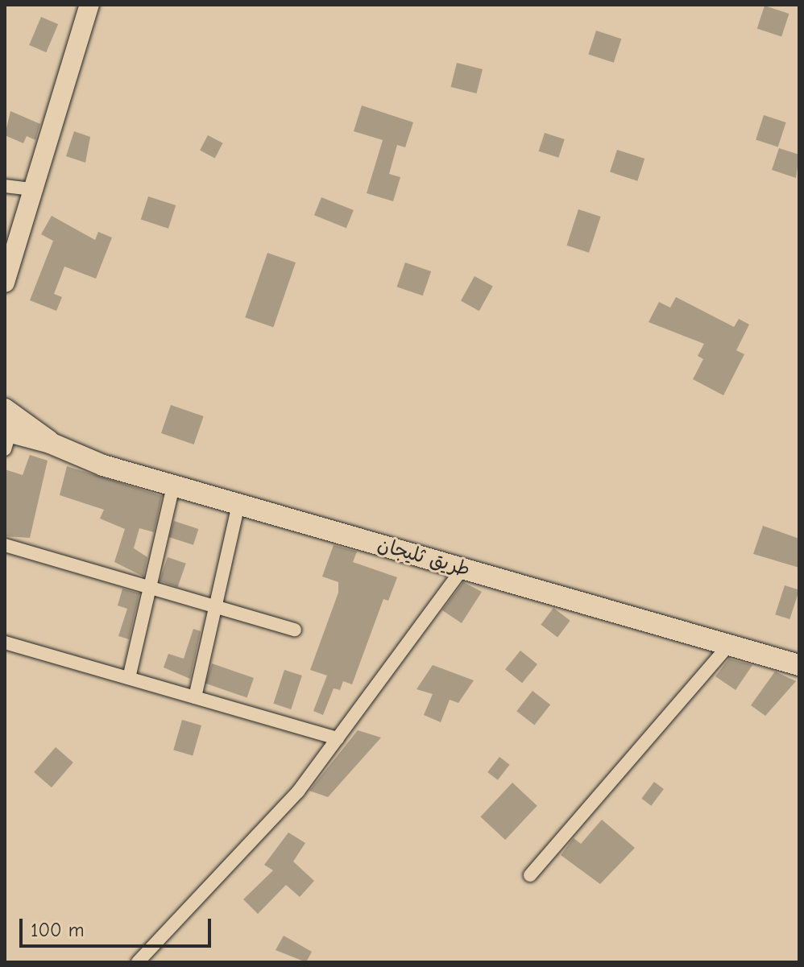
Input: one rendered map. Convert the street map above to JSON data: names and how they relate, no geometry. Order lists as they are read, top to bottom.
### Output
{
  "streets": {
    "main road": ["طريق ثليجان"]
  },
  "scale_bar": "100 m"
}
